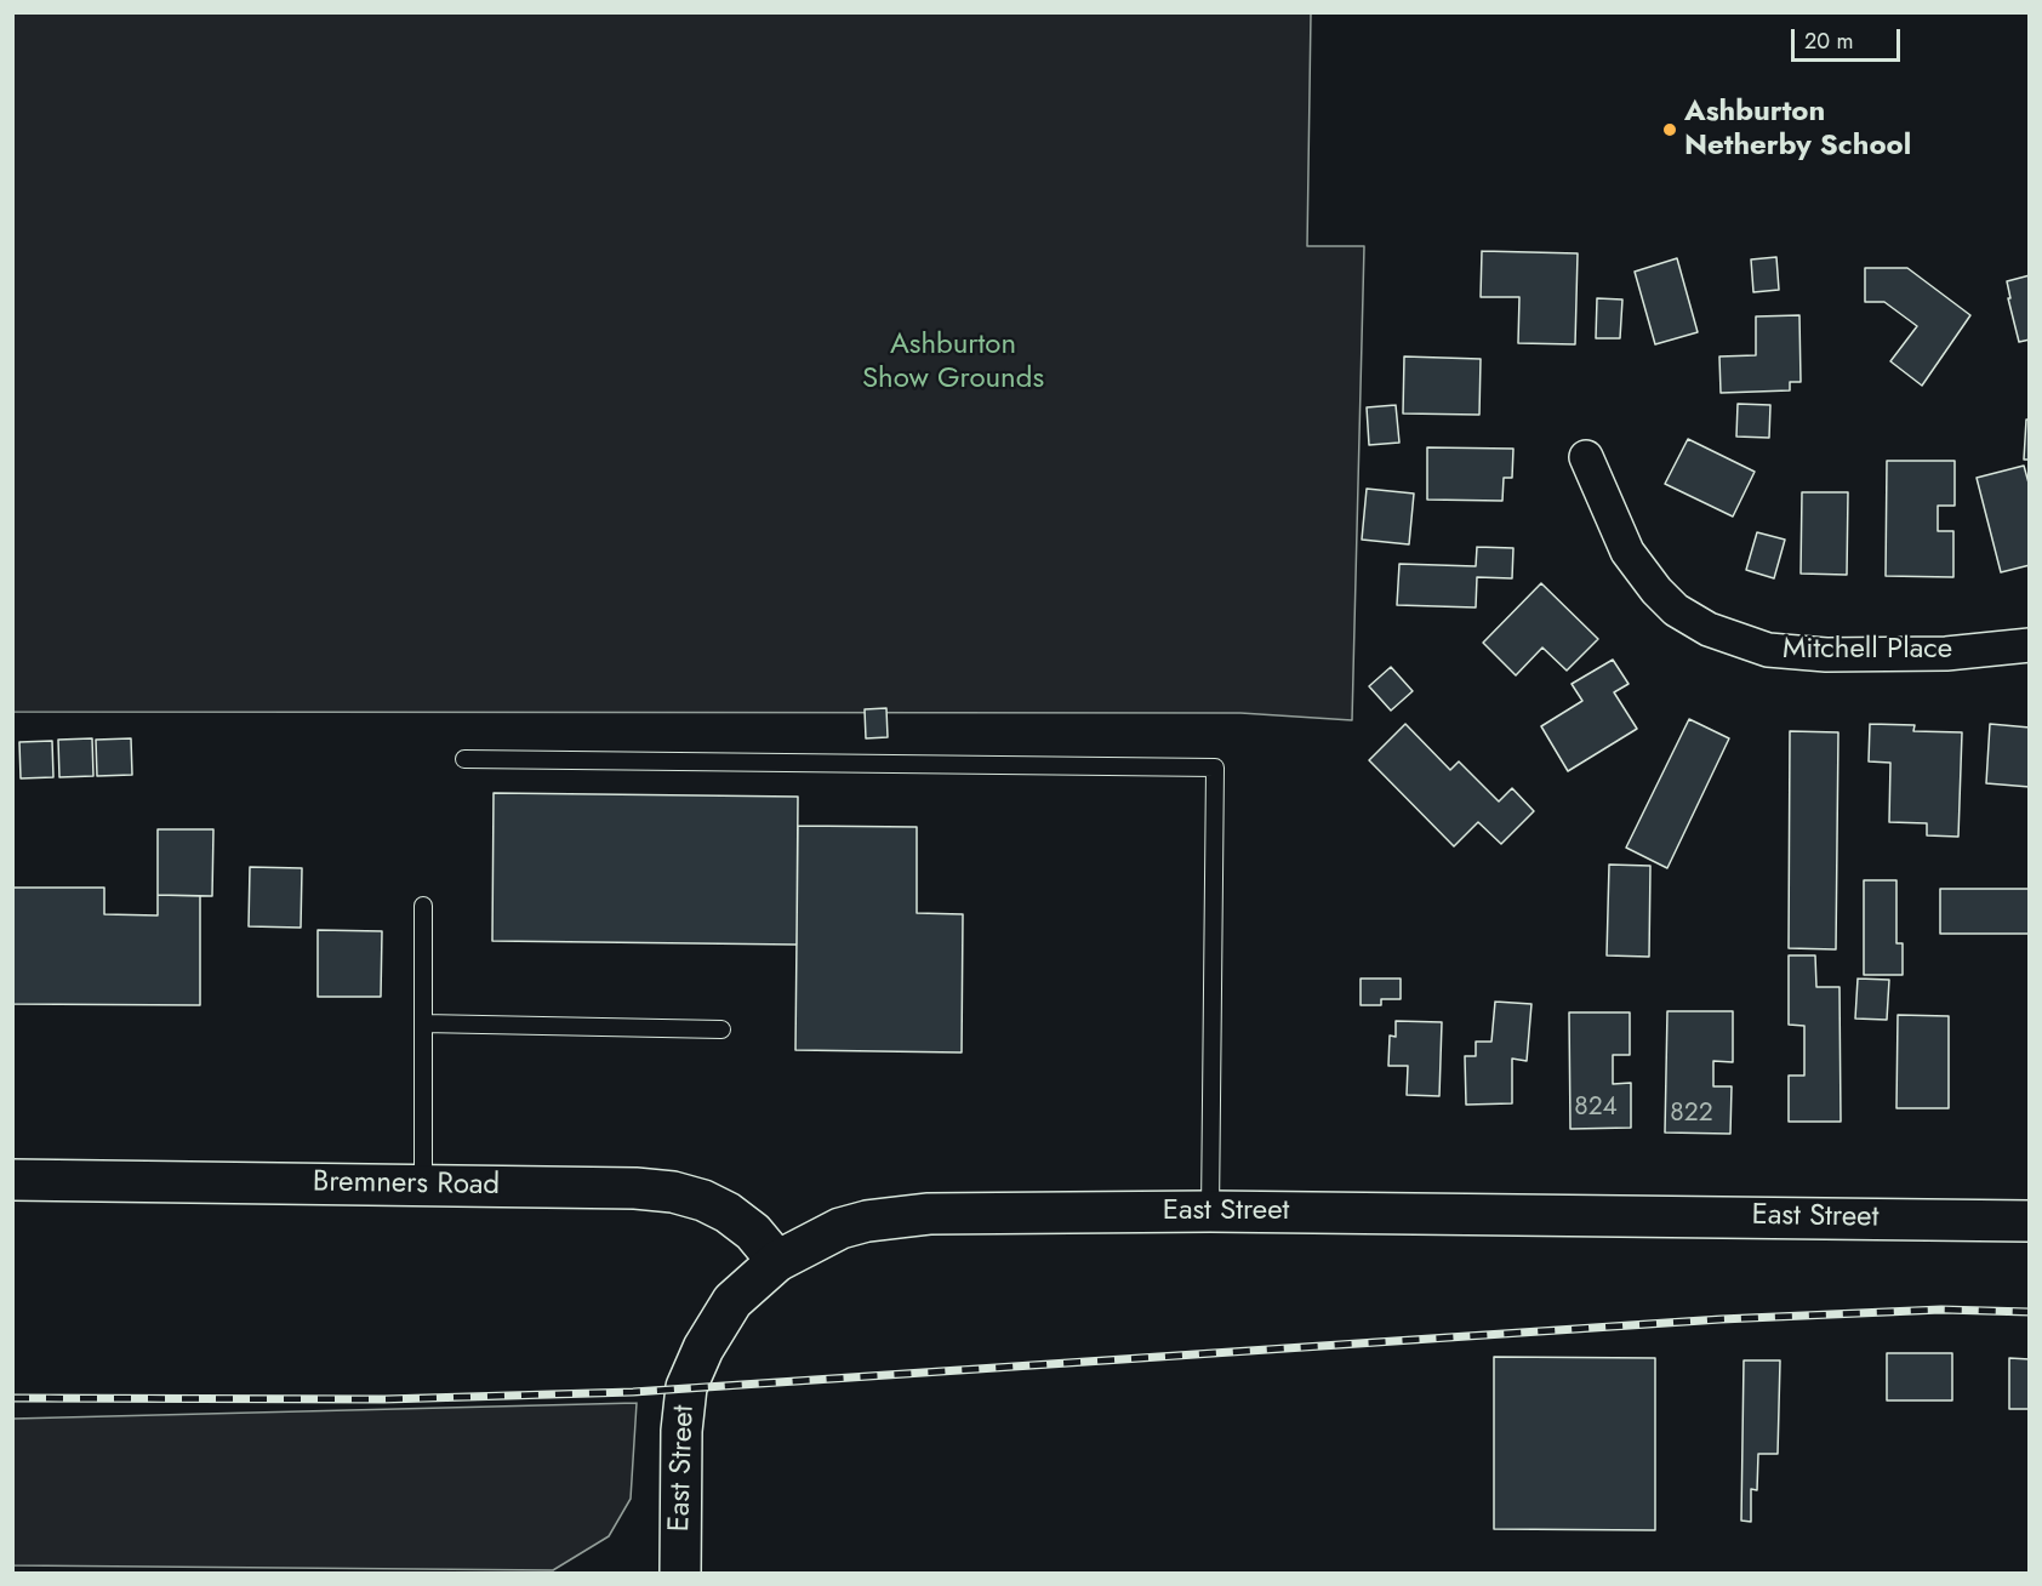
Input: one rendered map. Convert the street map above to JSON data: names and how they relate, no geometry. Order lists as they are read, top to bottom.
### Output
{
  "streets": {
    "main road": ["Bremners Road", "East Street"],
    "street": ["Mitchell Place"]
  },
  "crossings": [
    ["Bremners Road", "East Street"]
  ],
  "parks": ["Ashburton Show Grounds"],
  "places": ["Ashburton Netherby School"],
  "house_numbers": ["824", "822"],
  "scale_bar": "20 m"
}
